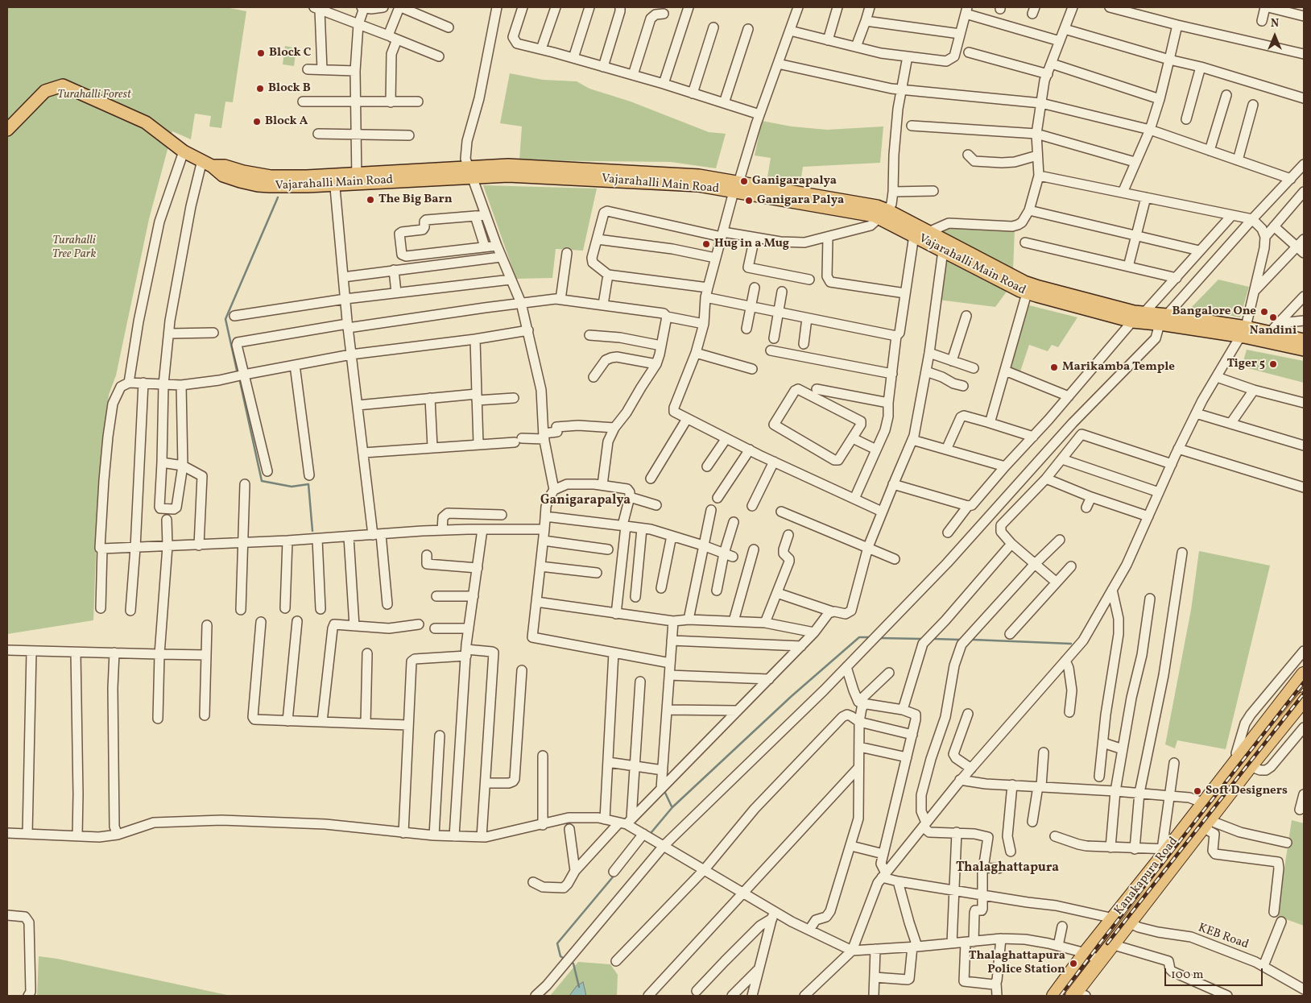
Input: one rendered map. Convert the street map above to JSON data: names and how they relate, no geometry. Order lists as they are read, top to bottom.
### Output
{
  "streets": {
    "highway": ["Kanakapura Road"],
    "main road": ["Vajarahalli Main Road"],
    "street": ["KEB Road"]
  },
  "crossings": [
    ["Kanakapura Road", "KEB Road"]
  ],
  "districts": ["Ganigarapalya", "Thalaghattapura"],
  "parks": ["Turahalli Forest", "Turahalli Tree Park"],
  "places": [
    "Block C",
    "Block B",
    "Block A",
    "Ganigarapalya",
    "The Big Barn",
    "Ganigara Palya",
    "Hug in a Mug",
    "Bangalore One",
    "Nandini",
    "Tiger 5",
    "Marikamba Temple",
    "Soft Designers",
    "Thalaghattapura Police Station"
  ],
  "scale_bar": "100 m",
  "north": "top"
}
